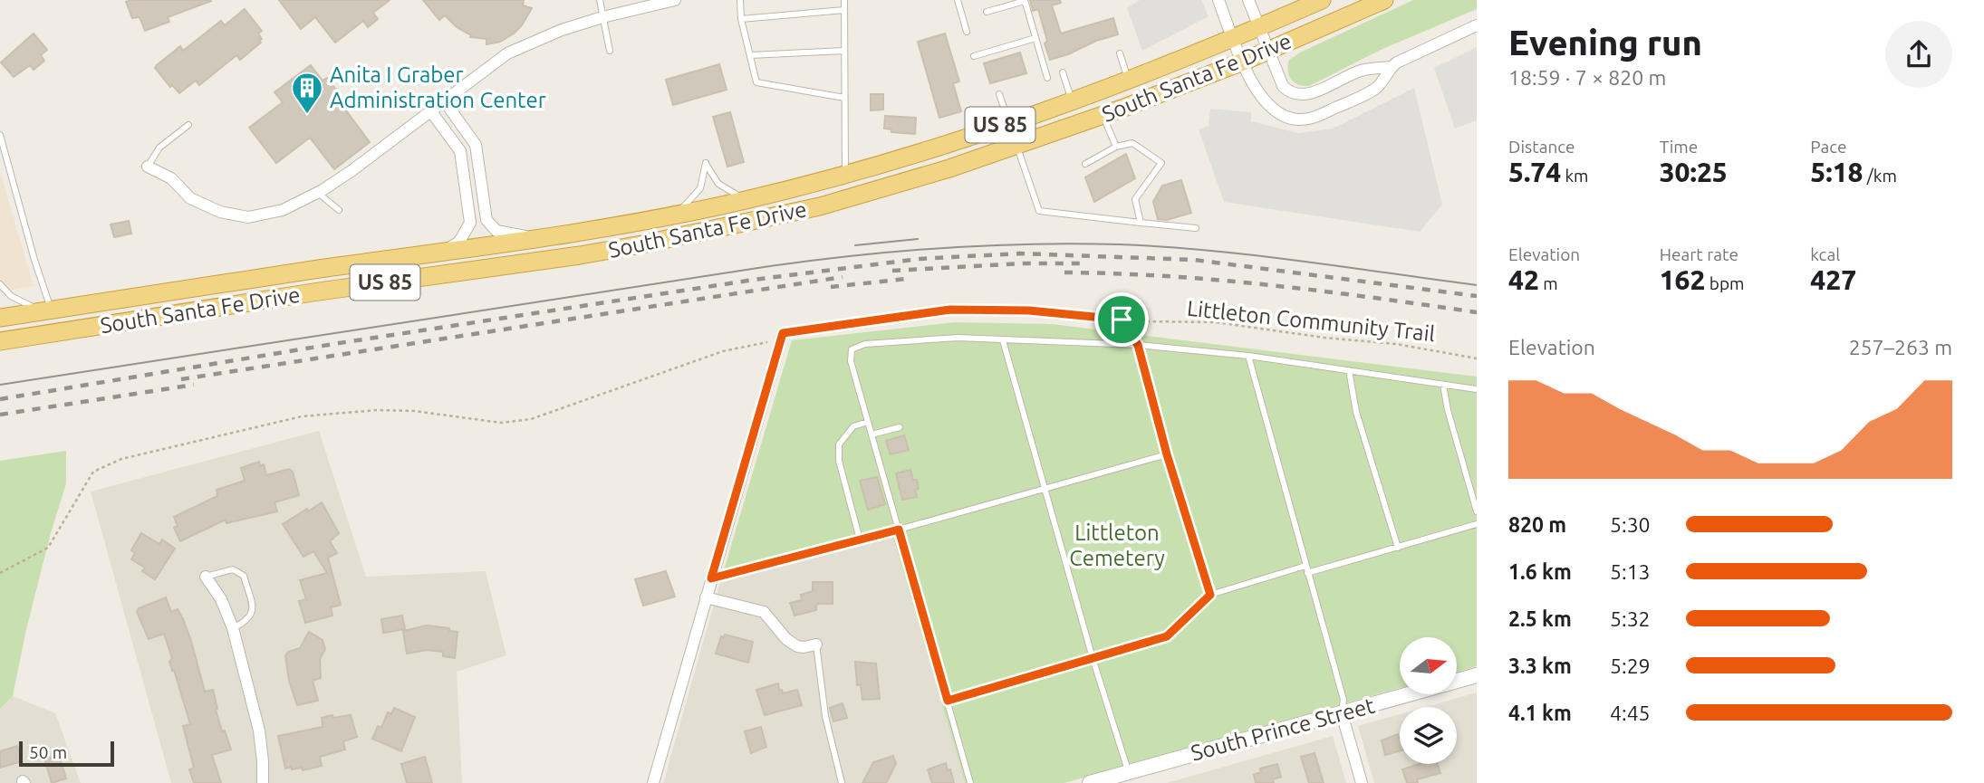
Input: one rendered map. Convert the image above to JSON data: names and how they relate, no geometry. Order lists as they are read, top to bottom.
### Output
{
  "streets": {
    "highway": ["South Santa Fe Drive", "US 85"],
    "street": ["South Prince Street"],
    "path": ["Littleton Community Trail"]
  },
  "parks": ["Littleton Cemetery"],
  "places": {
    "building": ["Anita I Graber Administration Center"]
  },
  "scale_bar": "50 m",
  "north": "right",
  "page": {
    "heading": ["Evening run", "18:59 · 7 × 820 m"],
    "stats": [
      ["Distance", "5.74 km"],
      ["Time", "30:25"],
      ["Pace", "5:18 /km"],
      ["Elevation", "42 m"],
      ["Heart rate", "162 bpm"],
      ["kcal", "427"]
    ],
    "chart": ["Elevation", "257–263 m"],
    "list": [
      {
        "name": "820 m",
        "note": "5:30"
      },
      {
        "name": "1.6 km",
        "note": "5:13"
      },
      {
        "name": "2.5 km",
        "note": "5:32"
      },
      {
        "name": "3.3 km",
        "note": "5:29"
      },
      {
        "name": "4.1 km",
        "note": "4:45"
      }
    ],
    "scale": "50 m"
  }
}
